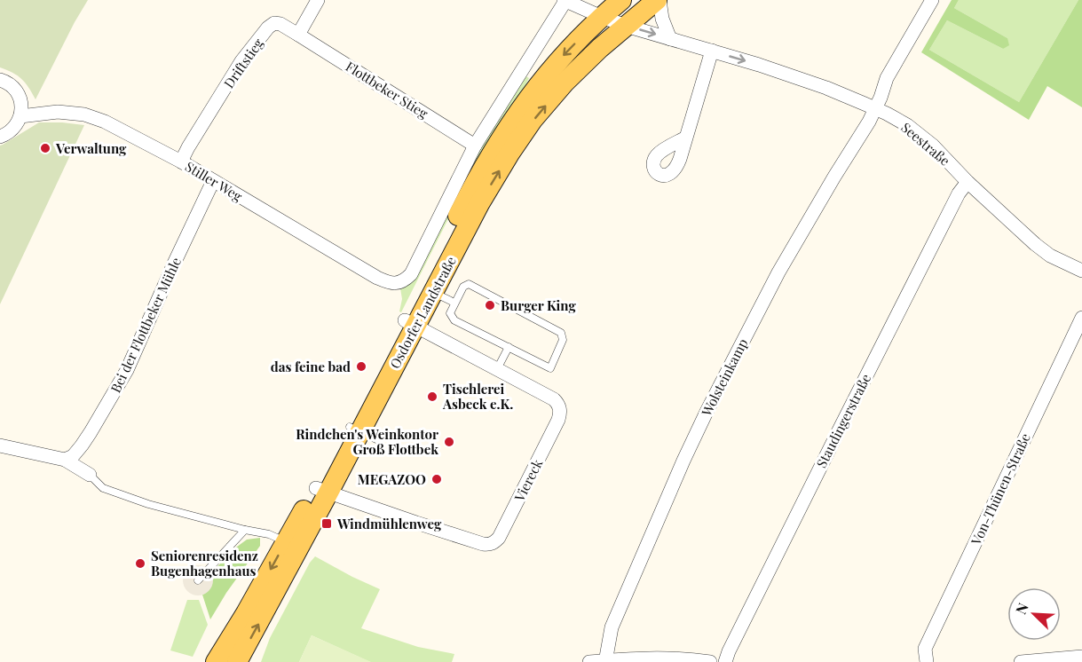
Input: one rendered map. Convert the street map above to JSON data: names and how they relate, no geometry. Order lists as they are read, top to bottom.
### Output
{
  "streets": {
    "main road": ["Osdorfer Landstraße"],
    "street": [
      "Driftstieg",
      "Flottbeker Stieg",
      "Seestraße",
      "Stiller Weg",
      "Bei der Flottbeker Mühle",
      "Wolsteinkamp",
      "Staudingerstraße",
      "Viereck",
      "Von-Thünen-Straße"
    ]
  },
  "crossings": [
    ["Driftstieg", "Flottbeker Stieg"],
    ["Driftstieg", "Stiller Weg"],
    ["Flottbeker Stieg", "Stiller Weg"],
    ["Seestraße", "Osdorfer Landstraße"],
    ["Seestraße", "Wolsteinkamp"],
    ["Seestraße", "Staudingerstraße"],
    ["Stiller Weg", "Bei der Flottbeker Mühle"],
    ["Osdorfer Landstraße", "Viereck"]
  ],
  "one_way": ["Seestraße"],
  "places": {
    "other": [
      "Verwaltung",
      "Burger King",
      "das feine bad",
      "Tischlerei Asbeck e.K.",
      "Rindchen's Weinkontor Groß Flottbek",
      "MEGAZOO",
      "Seniorenresidenz Bugenhagenhaus"
    ],
    "transit": ["Windmühlenweg"]
  },
  "north": "top left"
}
